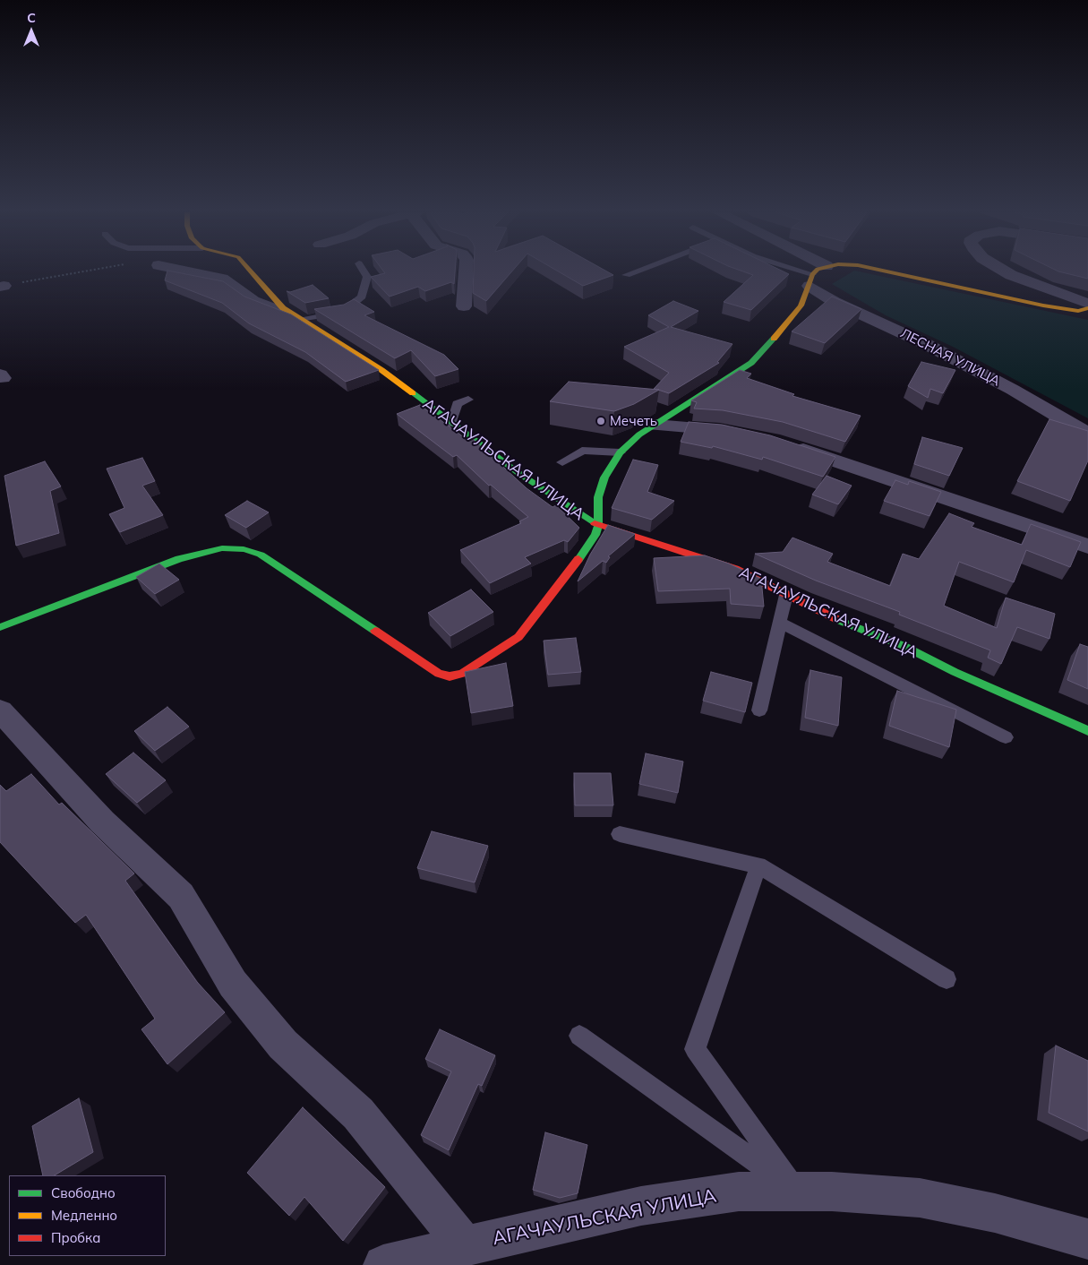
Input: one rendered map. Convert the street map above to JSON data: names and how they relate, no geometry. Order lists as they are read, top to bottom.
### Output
{
  "streets": {
    "street": ["ЛЕСНАЯ УЛИЦА", "АГАЧАУЛЬСКАЯ УЛИЦА"]
  },
  "places": ["Мечеть"],
  "legend": ["Свободно", "Медленно", "Пробка"],
  "north": "top"
}
